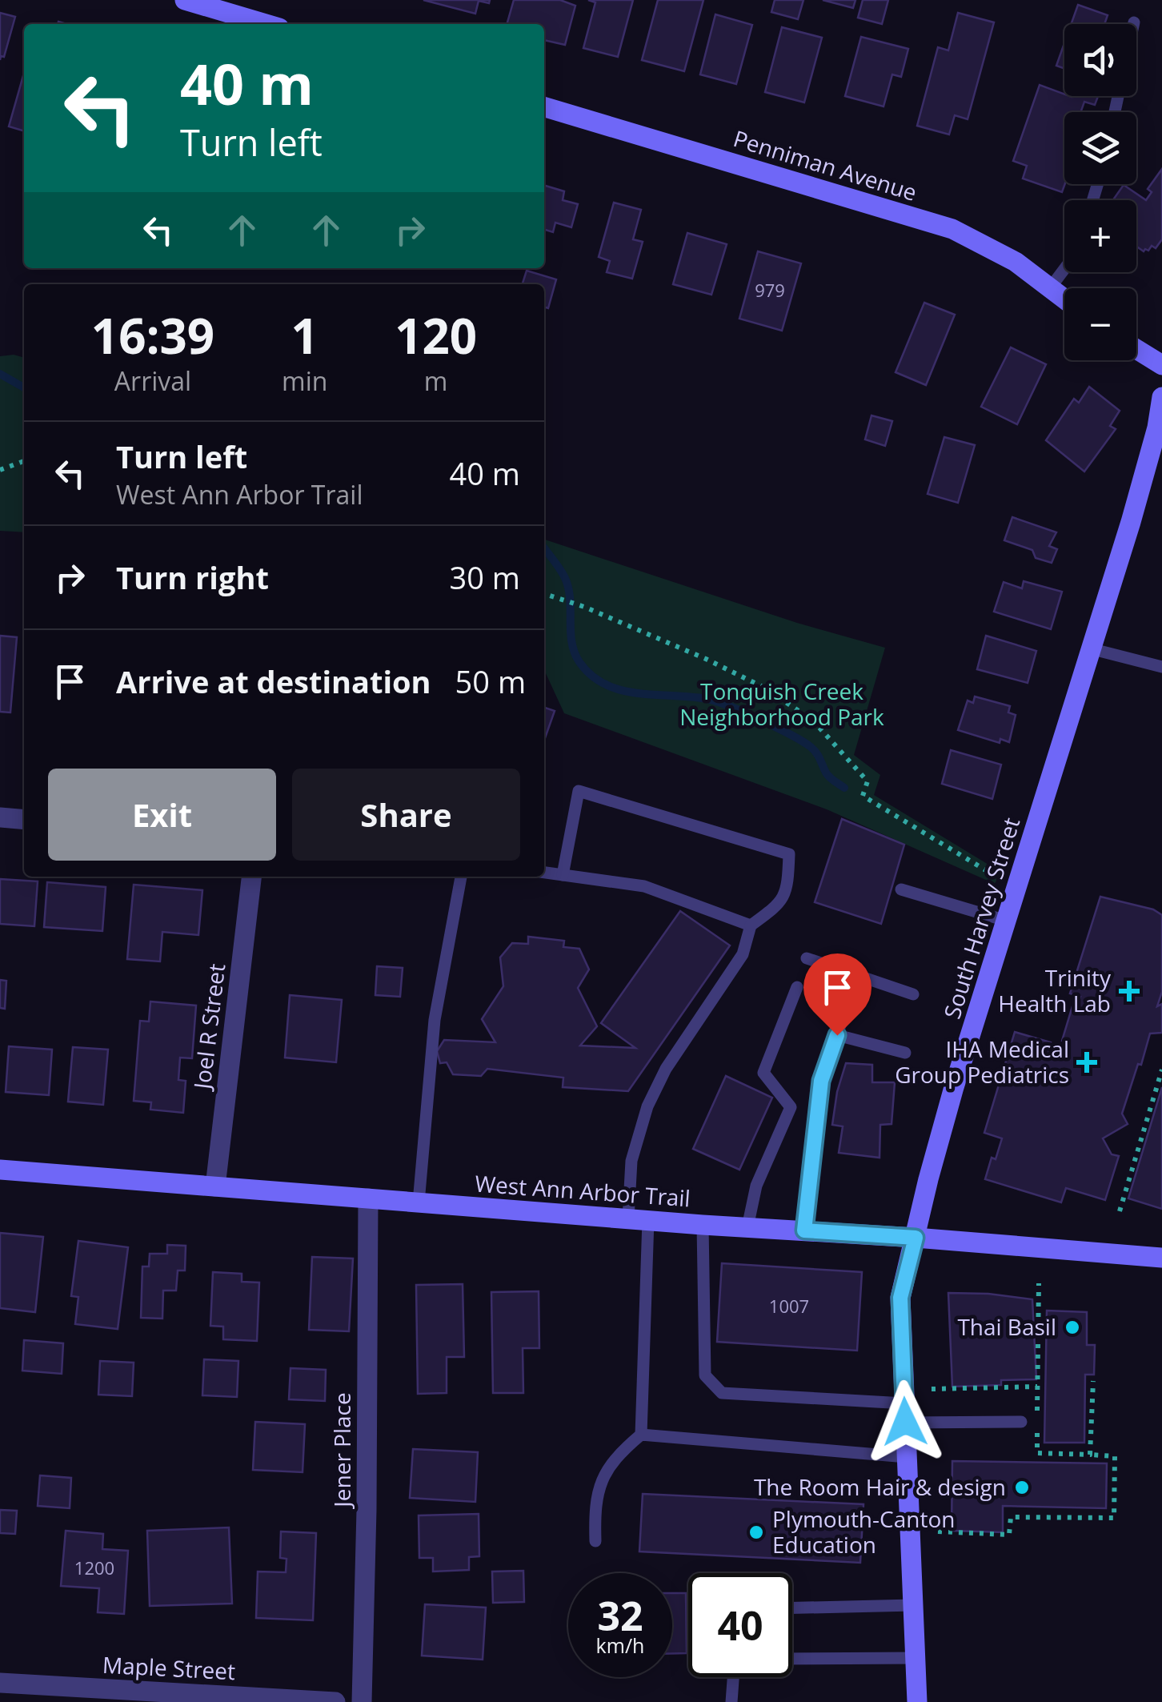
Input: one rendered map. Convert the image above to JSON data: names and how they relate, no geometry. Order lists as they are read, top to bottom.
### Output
{
  "streets": {
    "street": [
      "Penniman Avenue",
      "South Harvey Street",
      "Joel R Street",
      "West Ann Arbor Trail",
      "Jener Place",
      "Maple Street"
    ]
  },
  "crossings": [
    ["South Harvey Street", "West Ann Arbor Trail"],
    ["Joel R Street", "West Ann Arbor Trail"],
    ["West Ann Arbor Trail", "Jener Place"]
  ],
  "parks": ["Tonquish Creek Neighborhood Park"],
  "places": {
    "health": ["Trinity Health Lab", "IHA Medical Group Pediatrics"],
    "other": ["Thai Basil", "The Room Hair & design", "Plymouth-Canton Education"]
  },
  "house_numbers": ["979", "1007", "1200"],
  "page": {
    "map_buttons": ["+", "−"],
    "turn": ["40 m", "Turn left"],
    "eta": [
      "16:39",
      "Arrival",
      "1",
      "min",
      "120",
      "m"
    ],
    "list": [
      {
        "name": "Turn left",
        "note": "West Ann Arbor Trail",
        "value": "40 m"
      },
      {
        "name": "Turn right",
        "value": "30 m"
      },
      {
        "name": "Arrive at destination",
        "value": "50 m"
      }
    ],
    "buttons": ["Exit", "Share"],
    "speed": "32 km/h",
    "limit": "40"
  }
}
